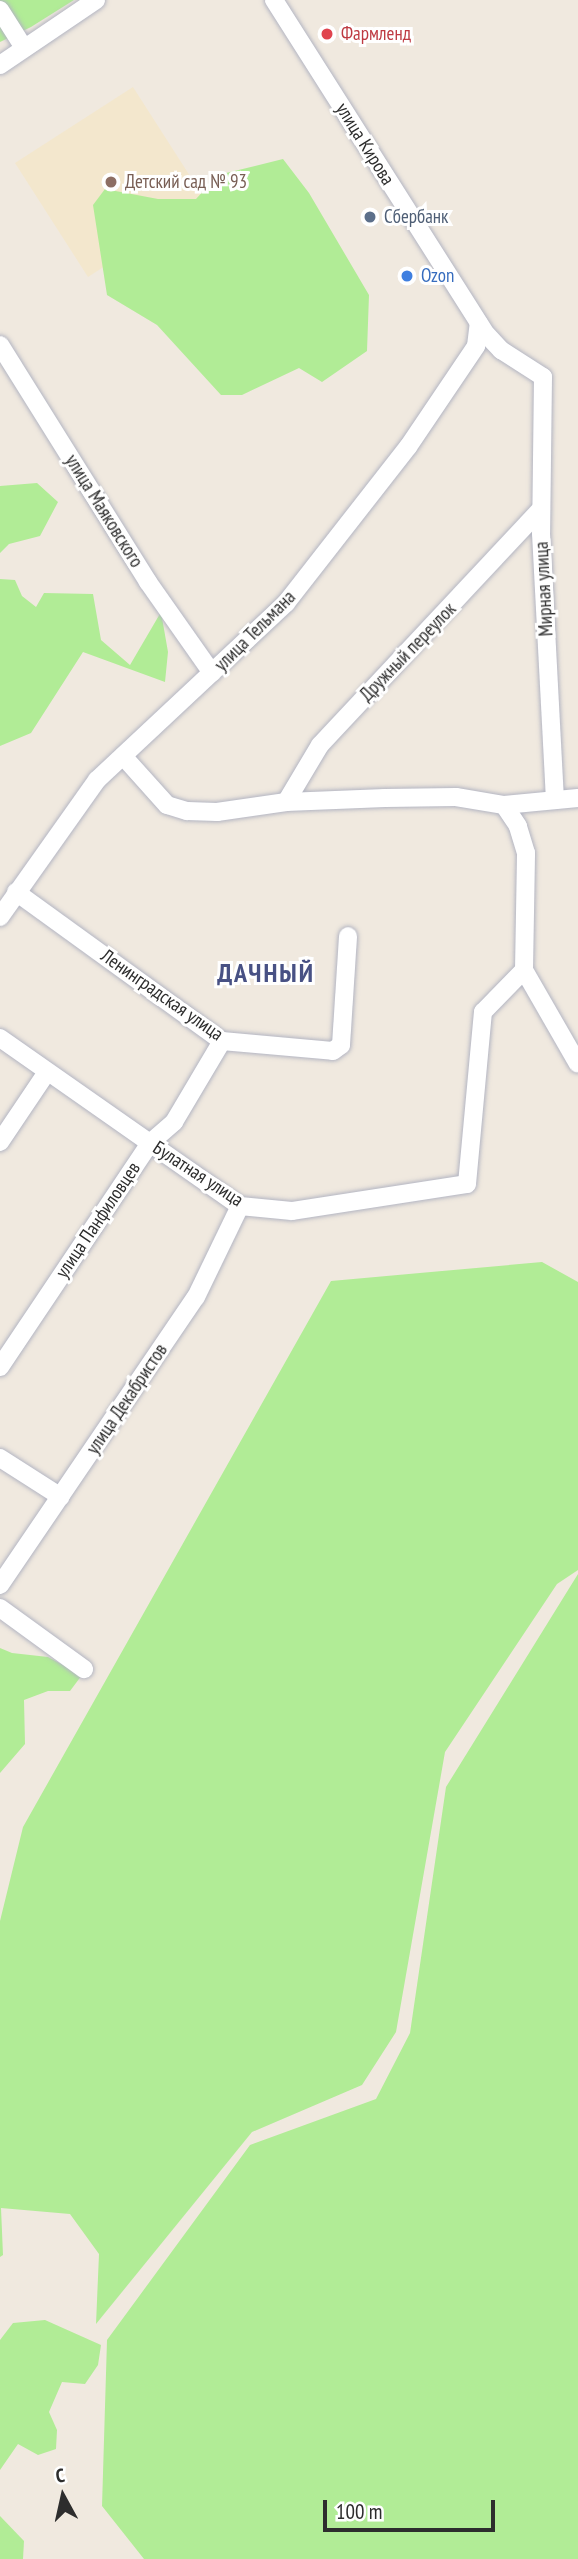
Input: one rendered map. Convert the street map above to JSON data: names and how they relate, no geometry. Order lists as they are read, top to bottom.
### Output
{
  "streets": {
    "street": [
      "улица Кирова",
      "улица Маяковского",
      "Мирная улица",
      "улица Тельмана",
      "Дружный переулок",
      "Ленинградская улица",
      "Булатная улица",
      "улица Панфиловцев",
      "улица Декабристов"
    ]
  },
  "crossings": [
    ["улица Кирова", "Мирная улица"],
    ["улица Кирова", "улица Тельмана"],
    ["улица Маяковского", "улица Тельмана"],
    ["Мирная улица", "Дружный переулок"],
    ["улица Тельмана", "Ленинградская улица"],
    ["Ленинградская улица", "улица Панфиловцев"],
    ["Булатная улица", "улица Панфиловцев"],
    ["Булатная улица", "улица Декабристов"]
  ],
  "districts": ["ДАЧНЫЙ"],
  "places": [
    "Фармленд",
    "Детский сад № 93",
    "Сбербанк",
    "Ozon"
  ],
  "scale_bar": "100 m",
  "north": "top"
}
